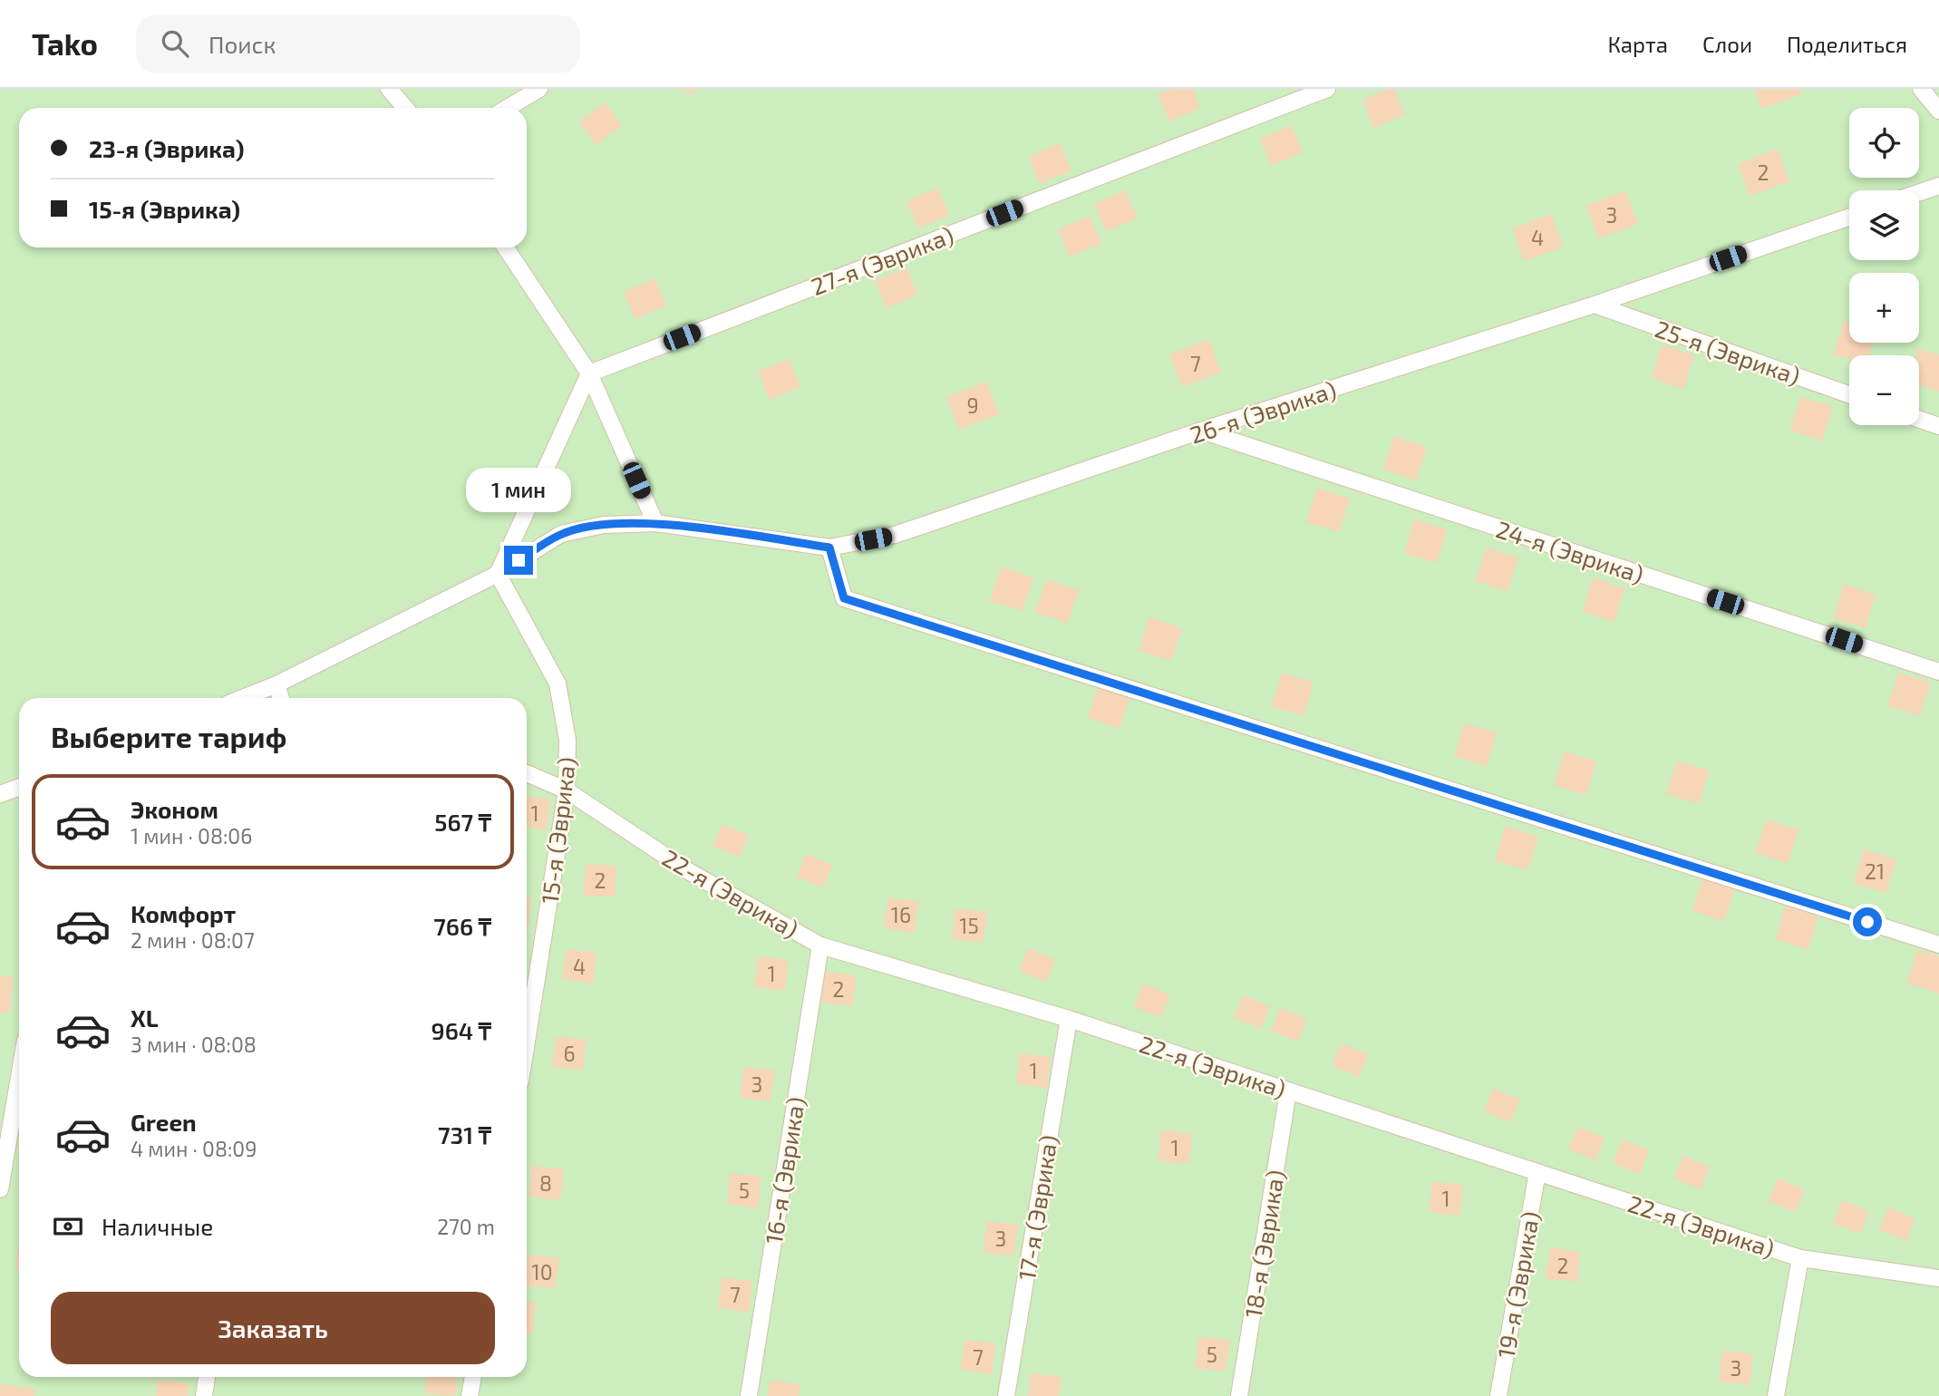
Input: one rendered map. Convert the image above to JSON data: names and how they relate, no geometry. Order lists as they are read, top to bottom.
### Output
{
  "streets": {
    "lane": [
      "27-я (Эврика)",
      "25-я (Эврика)",
      "26-я (Эврика)",
      "24-я (Эврика)",
      "15-я (Эврика)",
      "22-я (Эврика)",
      "16-я (Эврика)",
      "17-я (Эврика)",
      "18-я (Эврика)",
      "19-я (Эврика)"
    ]
  },
  "crossings": [
    ["25-я (Эврика)", "26-я (Эврика)"],
    ["26-я (Эврика)", "24-я (Эврика)"],
    ["15-я (Эврика)", "22-я (Эврика)"],
    ["22-я (Эврика)", "16-я (Эврика)"],
    ["22-я (Эврика)", "17-я (Эврика)"],
    ["22-я (Эврика)", "18-я (Эврика)"],
    ["22-я (Эврика)", "19-я (Эврика)"]
  ],
  "house_numbers": [
    "2",
    "3",
    "4",
    "7",
    "9",
    "1",
    "21",
    "2",
    "16",
    "15",
    "4",
    "1",
    "2",
    "6",
    "1",
    "3",
    "1",
    "8",
    "5",
    "1",
    "3",
    "2",
    "10",
    "7",
    "5",
    "7",
    "3"
  ],
  "page": {
    "header": "Tako",
    "search": "Поиск",
    "nav": ["Карта", "Слои", "Поделиться"],
    "map_buttons": ["+", "−"],
    "banner": ["23-я (Эврика)", "15-я (Эврика)"],
    "bubble": "1 мин",
    "heading": "Выберите тариф",
    "list": [
      {
        "name": "Эконом",
        "note": "1 мин · 08:06",
        "value": "567 ₸"
      },
      {
        "name": "Комфорт",
        "note": "2 мин · 08:07",
        "value": "766 ₸"
      },
      {
        "name": "XL",
        "note": "3 мин · 08:08",
        "value": "964 ₸"
      },
      {
        "name": "Green",
        "note": "4 мин · 08:09",
        "value": "731 ₸"
      }
    ],
    "pay": ["Наличные", "270 m"],
    "buttons": "Заказать"
  }
}
